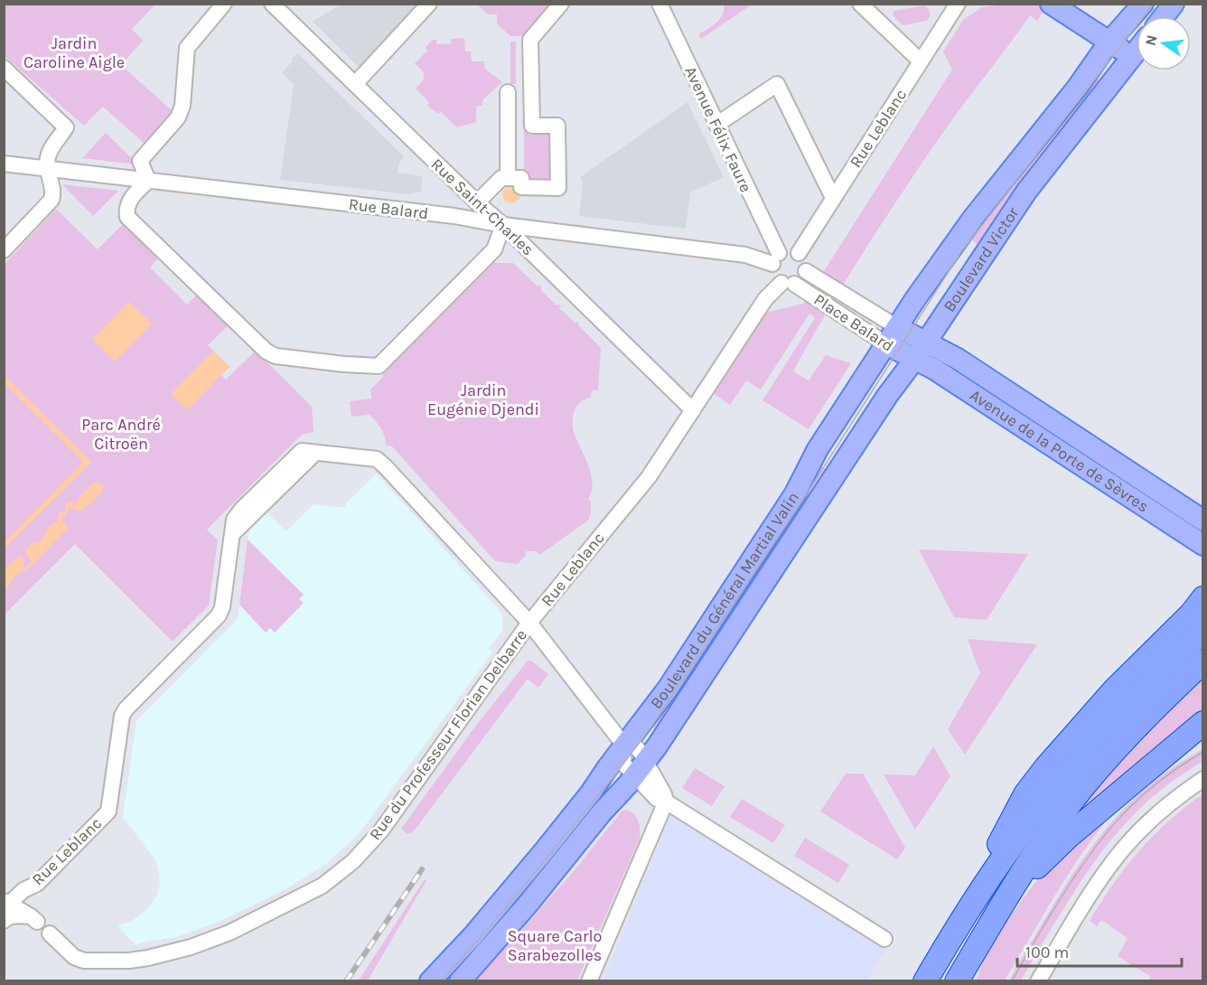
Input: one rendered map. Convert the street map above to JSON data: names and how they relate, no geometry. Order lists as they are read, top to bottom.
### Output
{
  "streets": {
    "main road": [
      "Boulevard Victor",
      "Place Balard",
      "Avenue de la Porte de Sèvres",
      "Boulevard du Général Martial Valin"
    ],
    "street": [
      "Rue Leblanc",
      "Avenue Félix Faure",
      "Rue Saint-Charles",
      "Rue Balard",
      "Rue du Professeur Florian Delbarre"
    ]
  },
  "crossings": [
    ["Rue Leblanc", "Avenue Félix Faure"],
    ["Rue Leblanc", "Rue Saint-Charles"],
    ["Rue Leblanc", "Rue Balard"],
    ["Rue Leblanc", "Place Balard"],
    ["Rue Leblanc", "Rue du Professeur Florian Delbarre"],
    ["Avenue Félix Faure", "Rue Balard"],
    ["Avenue Félix Faure", "Place Balard"],
    ["Rue Saint-Charles", "Rue Balard"],
    ["Rue Balard", "Place Balard"],
    ["Boulevard Victor", "Place Balard"],
    ["Boulevard Victor", "Avenue de la Porte de Sèvres"],
    ["Boulevard Victor", "Boulevard du Général Martial Valin"],
    ["Place Balard", "Avenue de la Porte de Sèvres"]
  ],
  "parks": [
    "Jardin Caroline Aigle",
    "Jardin Eugénie Djendi",
    "Parc André Citroën",
    "Square Carlo Sarabezolles"
  ],
  "scale_bar": "100 m",
  "north": "left"
}
